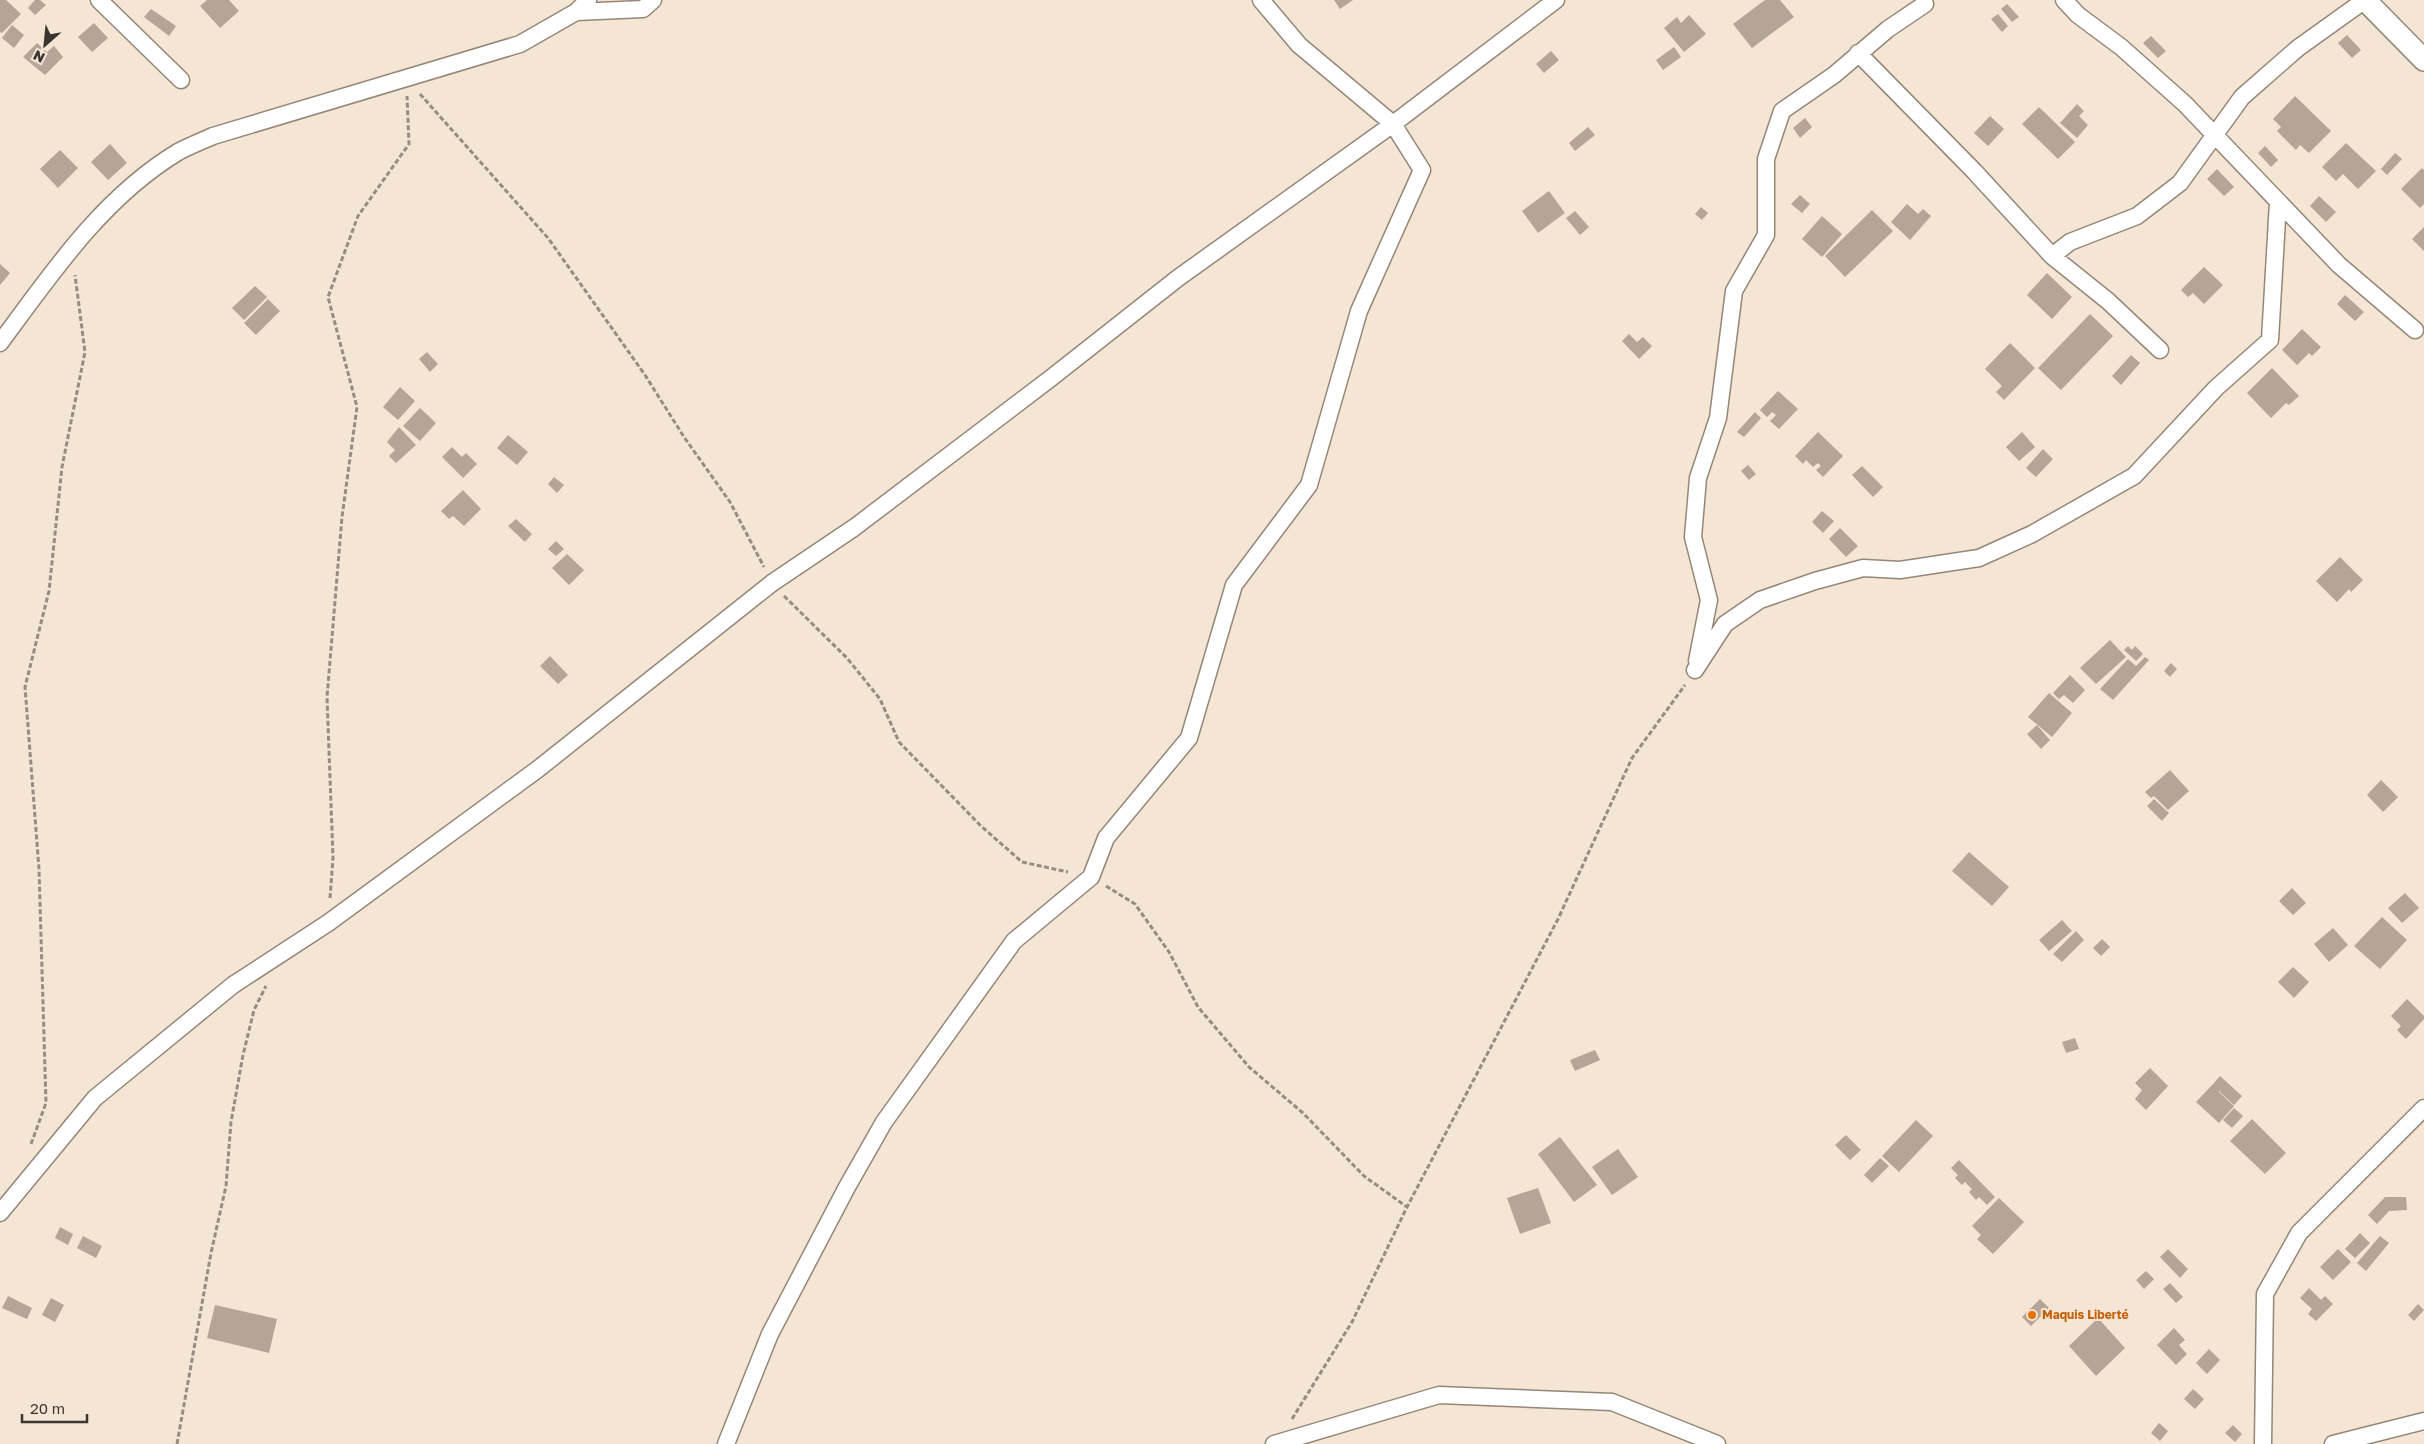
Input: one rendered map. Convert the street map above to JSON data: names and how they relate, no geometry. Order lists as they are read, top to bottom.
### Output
{
  "places": ["Maquis Liberté"],
  "scale_bar": "20 m",
  "north": "bottom left"
}
